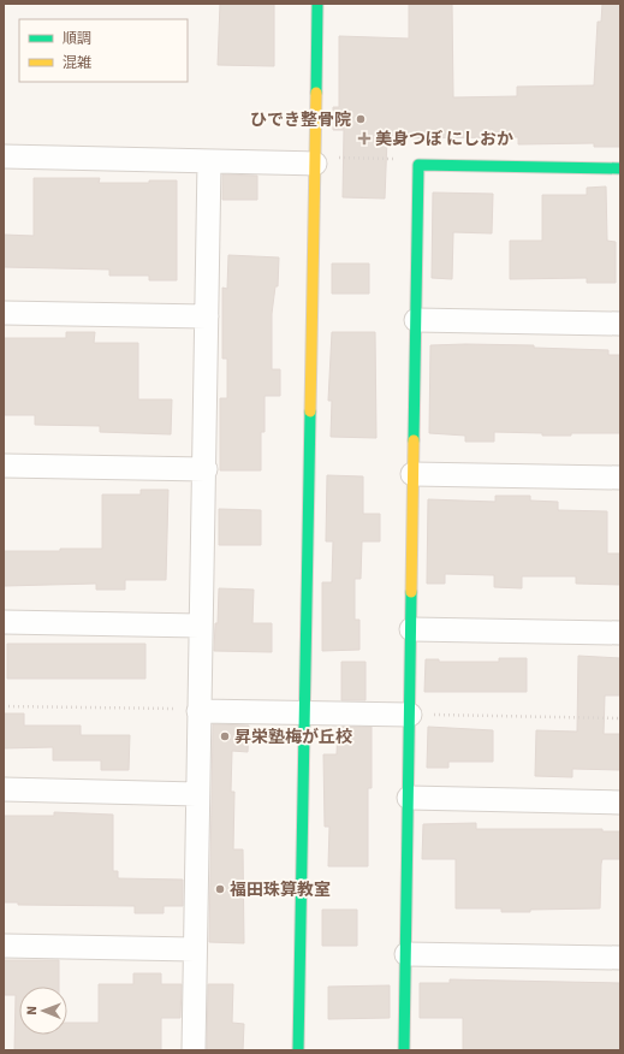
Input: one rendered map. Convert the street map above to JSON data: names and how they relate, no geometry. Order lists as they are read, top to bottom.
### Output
{
  "places": {
    "other": ["ひでき整骨院", "昇栄塾梅が丘校", "福田珠算教室"],
    "health": ["美身つぼ にしおか"]
  },
  "legend": ["順調", "混雑"],
  "north": "left"
}
